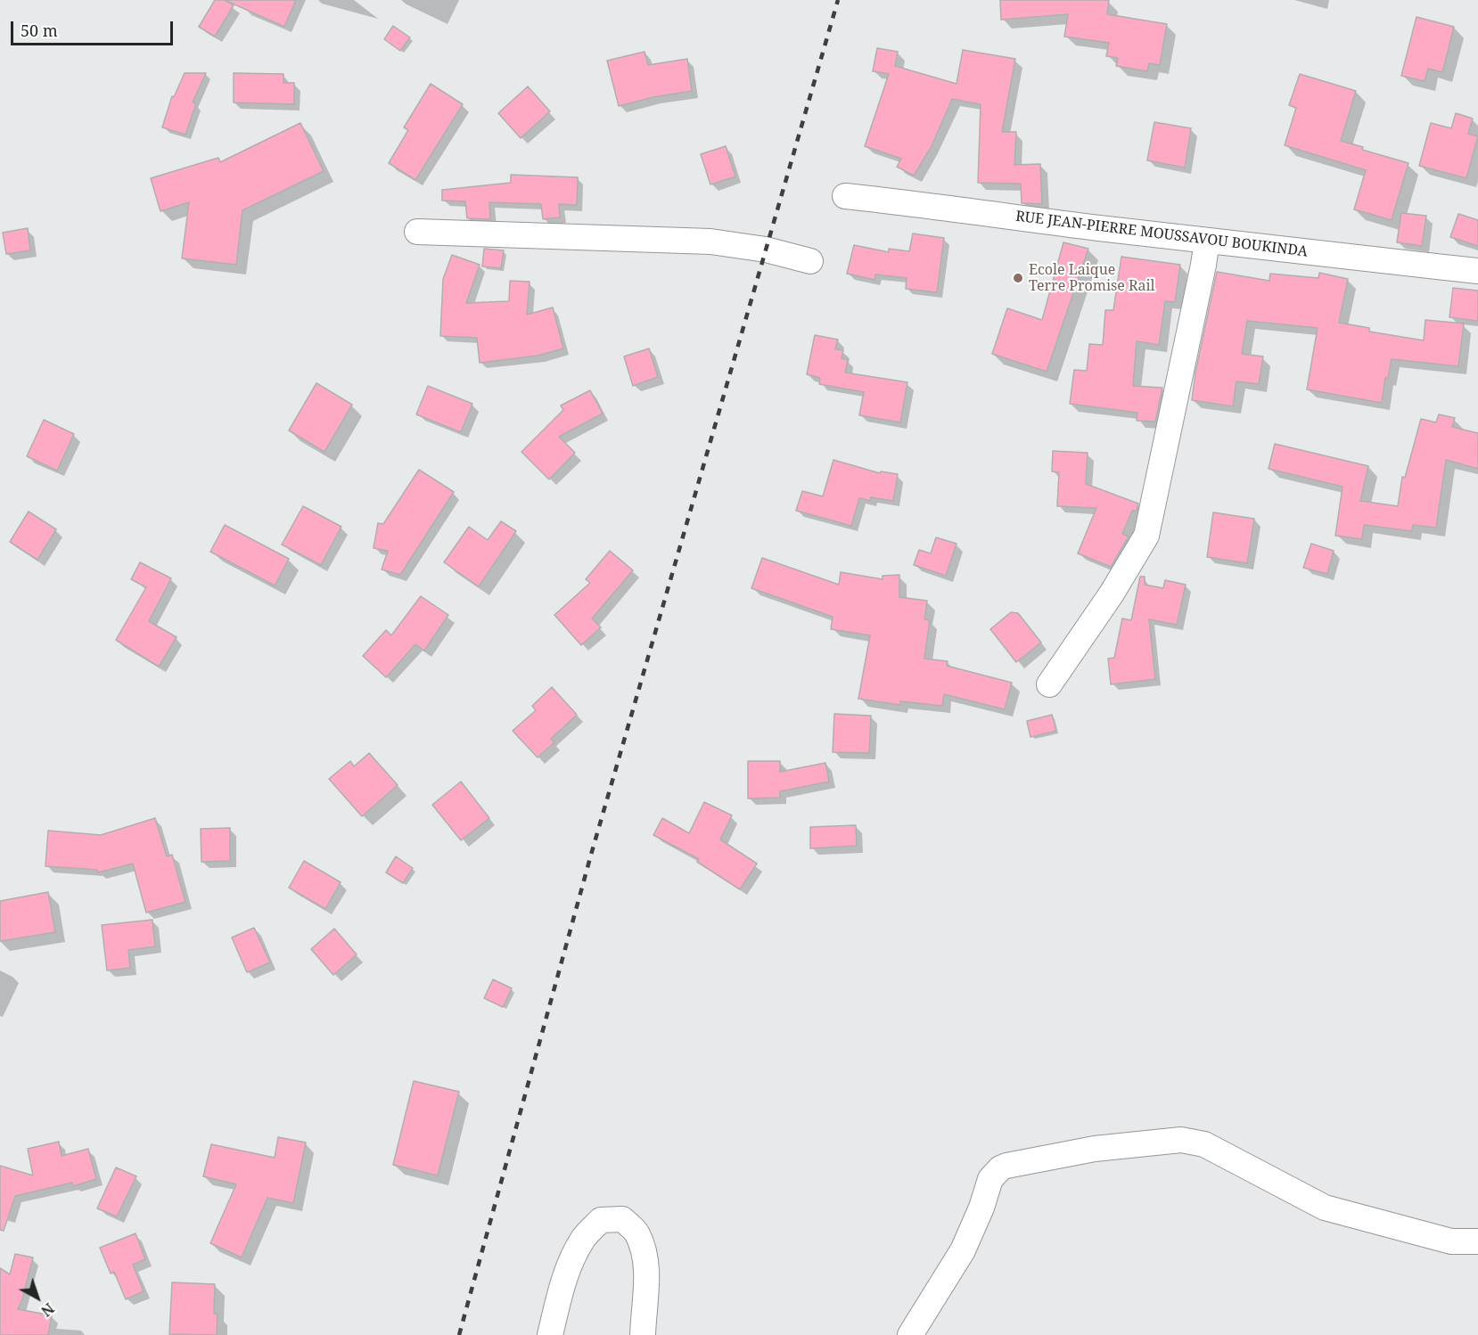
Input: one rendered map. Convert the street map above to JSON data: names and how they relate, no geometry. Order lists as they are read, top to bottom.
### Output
{
  "streets": {
    "street": ["RUE JEAN-PIERRE MOUSSAVOU BOUKINDA"]
  },
  "places": ["Ecole Laique Terre Promise Rail"],
  "scale_bar": "50 m",
  "north": "bottom right"
}
